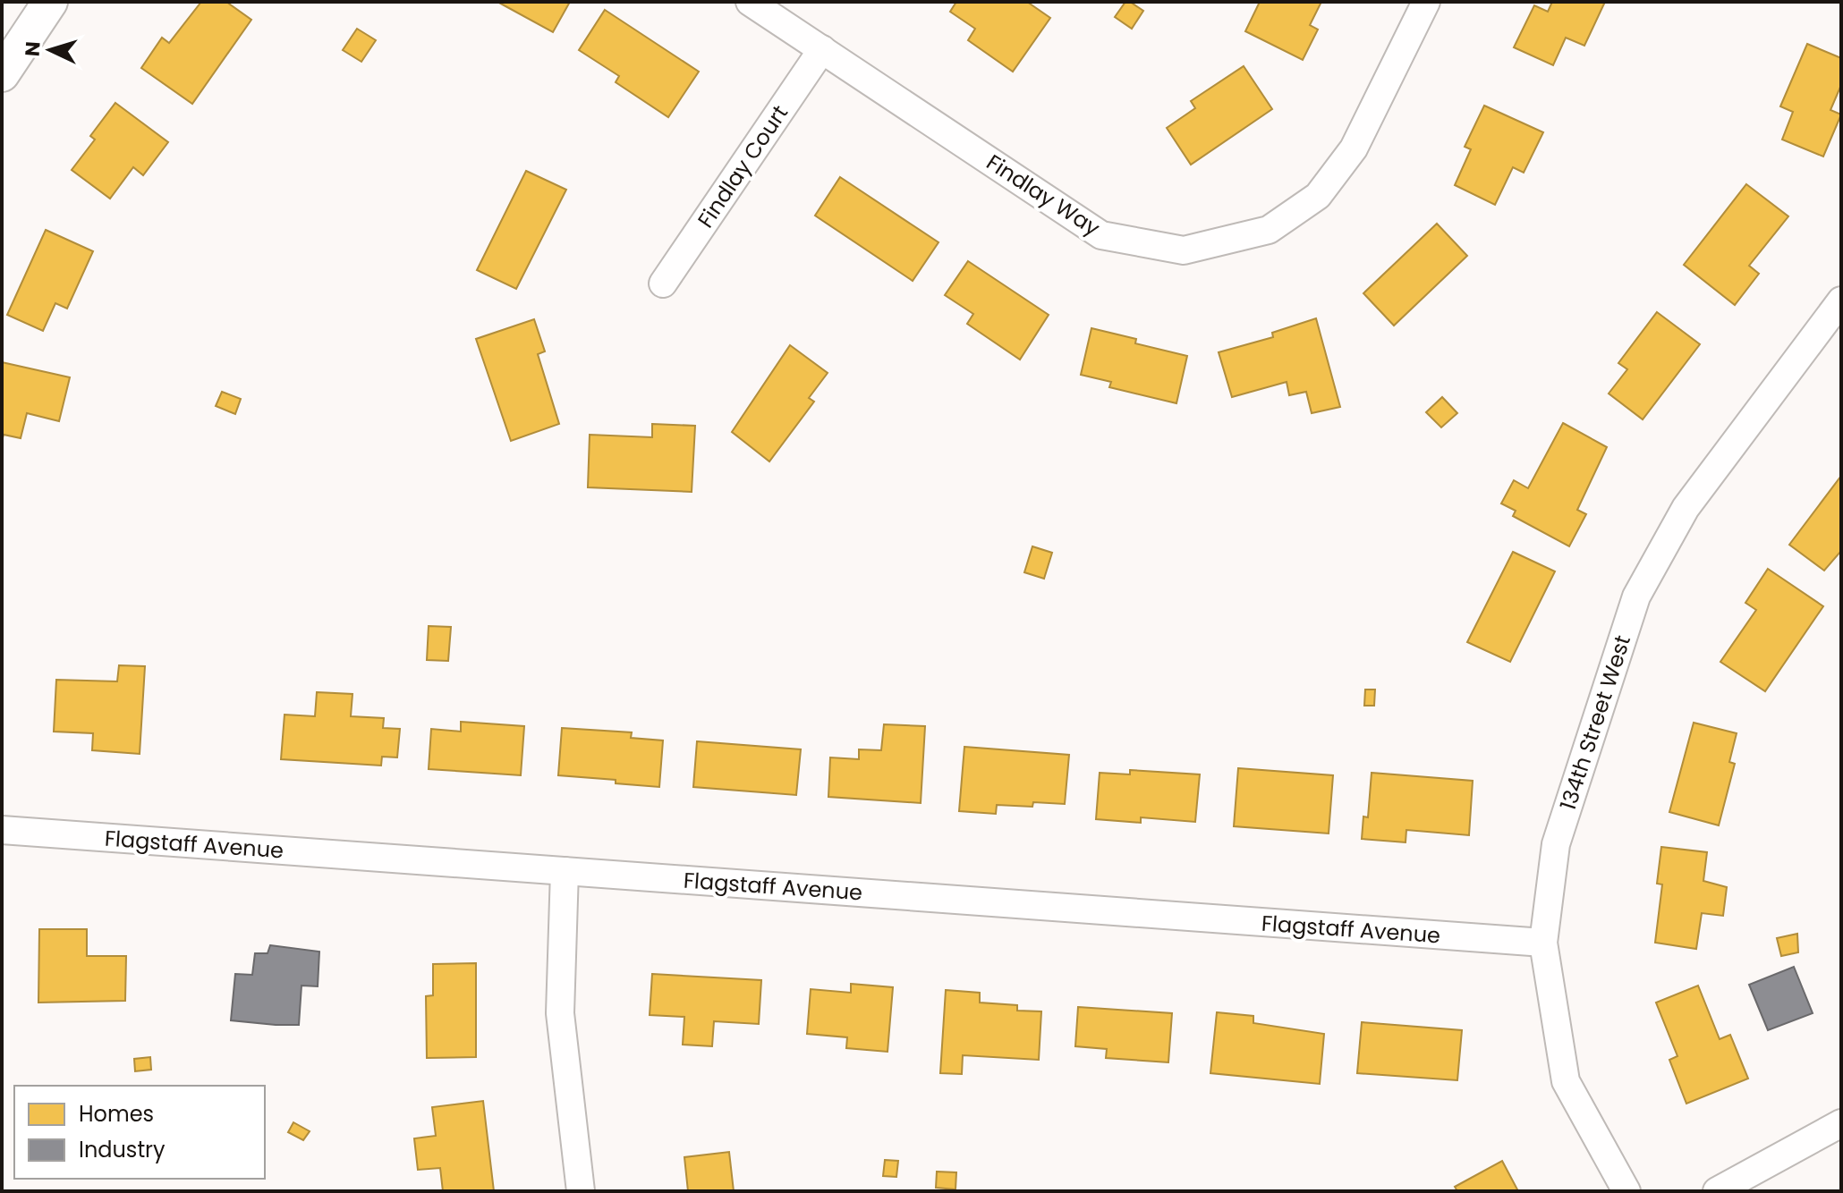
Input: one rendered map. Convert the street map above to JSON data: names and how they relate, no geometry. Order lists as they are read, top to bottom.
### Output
{
  "streets": {
    "street": [
      "Findlay Court",
      "Findlay Way",
      "134th Street West",
      "Flagstaff Avenue"
    ]
  },
  "crossings": [
    ["Findlay Court", "Findlay Way"],
    ["134th Street West", "Flagstaff Avenue"]
  ],
  "legend": ["Homes", "Industry"],
  "north": "left"
}
